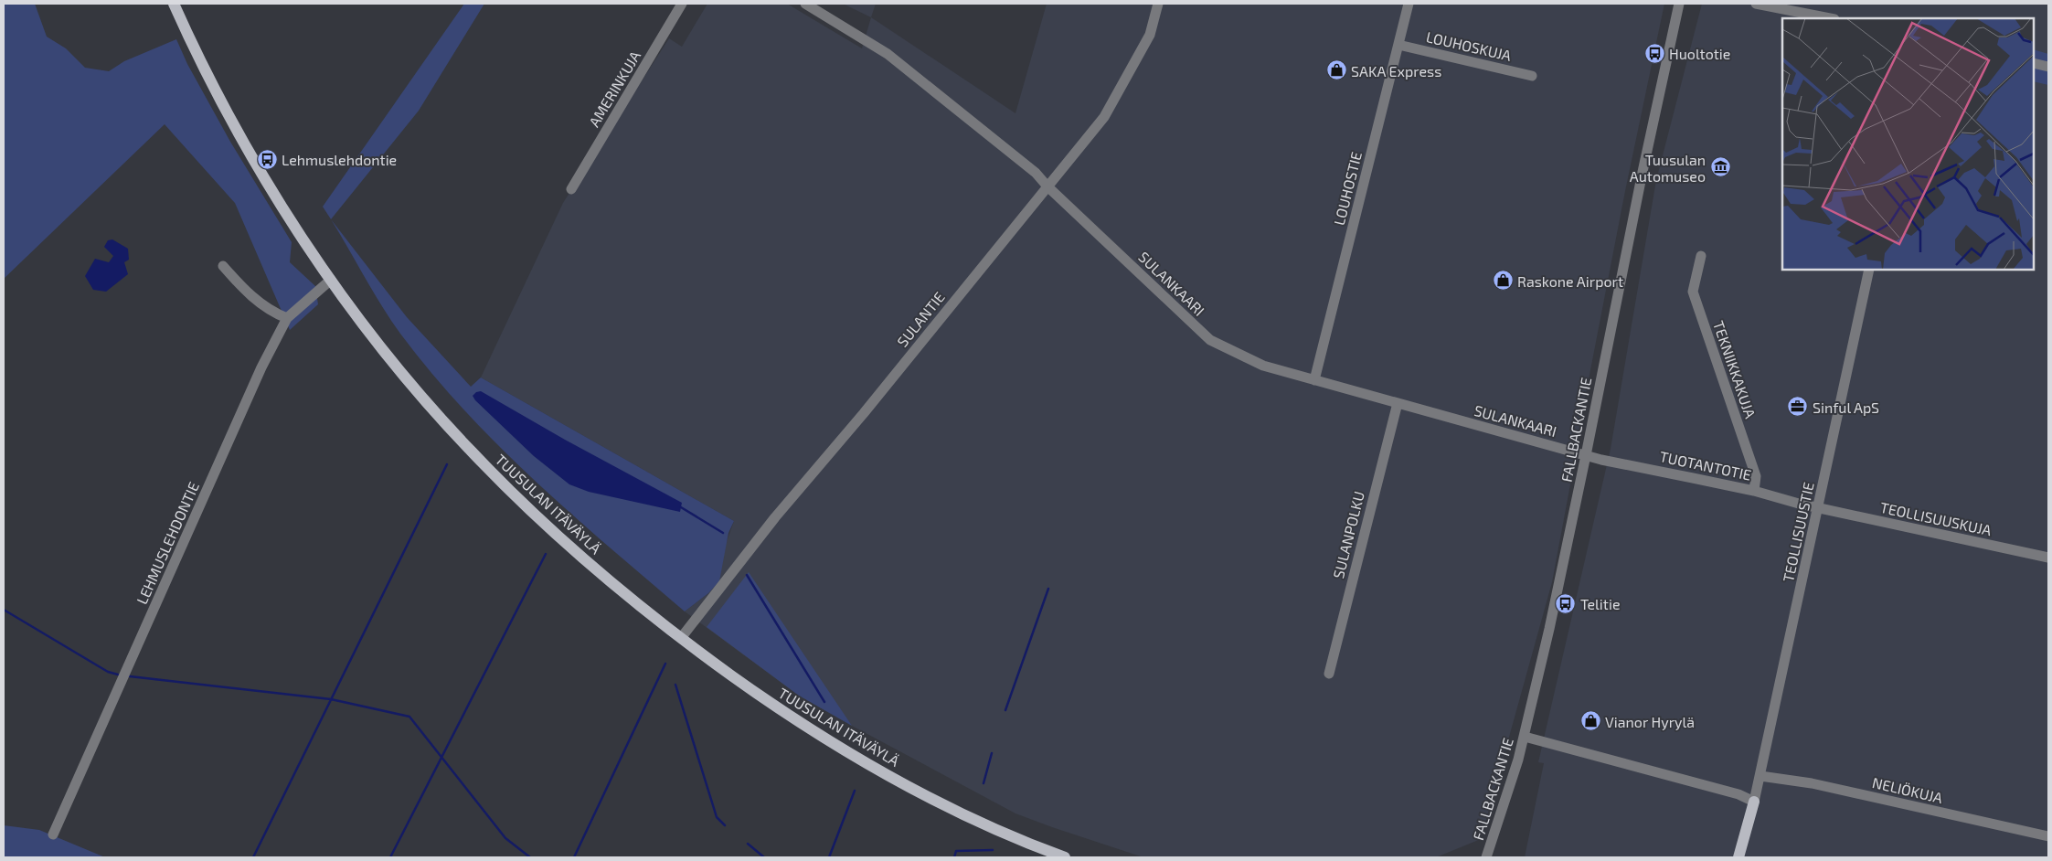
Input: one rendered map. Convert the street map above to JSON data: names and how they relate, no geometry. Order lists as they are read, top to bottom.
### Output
{
  "streets": {
    "main road": ["TUUSULAN ITÄVÄYLÄ"],
    "street": [
      "LOUHOSKUJA",
      "AMERINKUJA",
      "LOUHOSTIE",
      "SULANKAARI",
      "SULANTIE",
      "TEKNIIKKAKUJA",
      "FALLBACKANTIE",
      "TUOTANTOTIE",
      "TEOLLISUUSKUJA",
      "TEOLLISUUSTIE",
      "SULANPOLKU",
      "LEHMUSLEHDONTIE",
      "NELIÖKUJA"
    ]
  },
  "crossings": [
    ["LOUHOSKUJA", "LOUHOSTIE"],
    ["LOUHOSTIE", "SULANKAARI"],
    ["SULANKAARI", "SULANTIE"],
    ["SULANKAARI", "FALLBACKANTIE"],
    ["SULANKAARI", "TUOTANTOTIE"],
    ["SULANKAARI", "SULANPOLKU"],
    ["SULANTIE", "TUUSULAN ITÄVÄYLÄ"],
    ["TEKNIIKKAKUJA", "TUOTANTOTIE"],
    ["FALLBACKANTIE", "TUOTANTOTIE"],
    ["TUOTANTOTIE", "TEOLLISUUSKUJA"],
    ["TUOTANTOTIE", "TEOLLISUUSTIE"],
    ["TUUSULAN ITÄVÄYLÄ", "LEHMUSLEHDONTIE"],
    ["TEOLLISUUSKUJA", "TEOLLISUUSTIE"],
    ["TEOLLISUUSTIE", "NELIÖKUJA"]
  ],
  "places": {
    "bus stop": ["Huoltotie", "Lehmuslehdontie", "Telitie"],
    "shop": ["SAKA Express", "Raskone Airport", "Vianor Hyrylä"],
    "museum": ["Tuusulan Automuseo"],
    "office": ["Sinful ApS"]
  }
}
